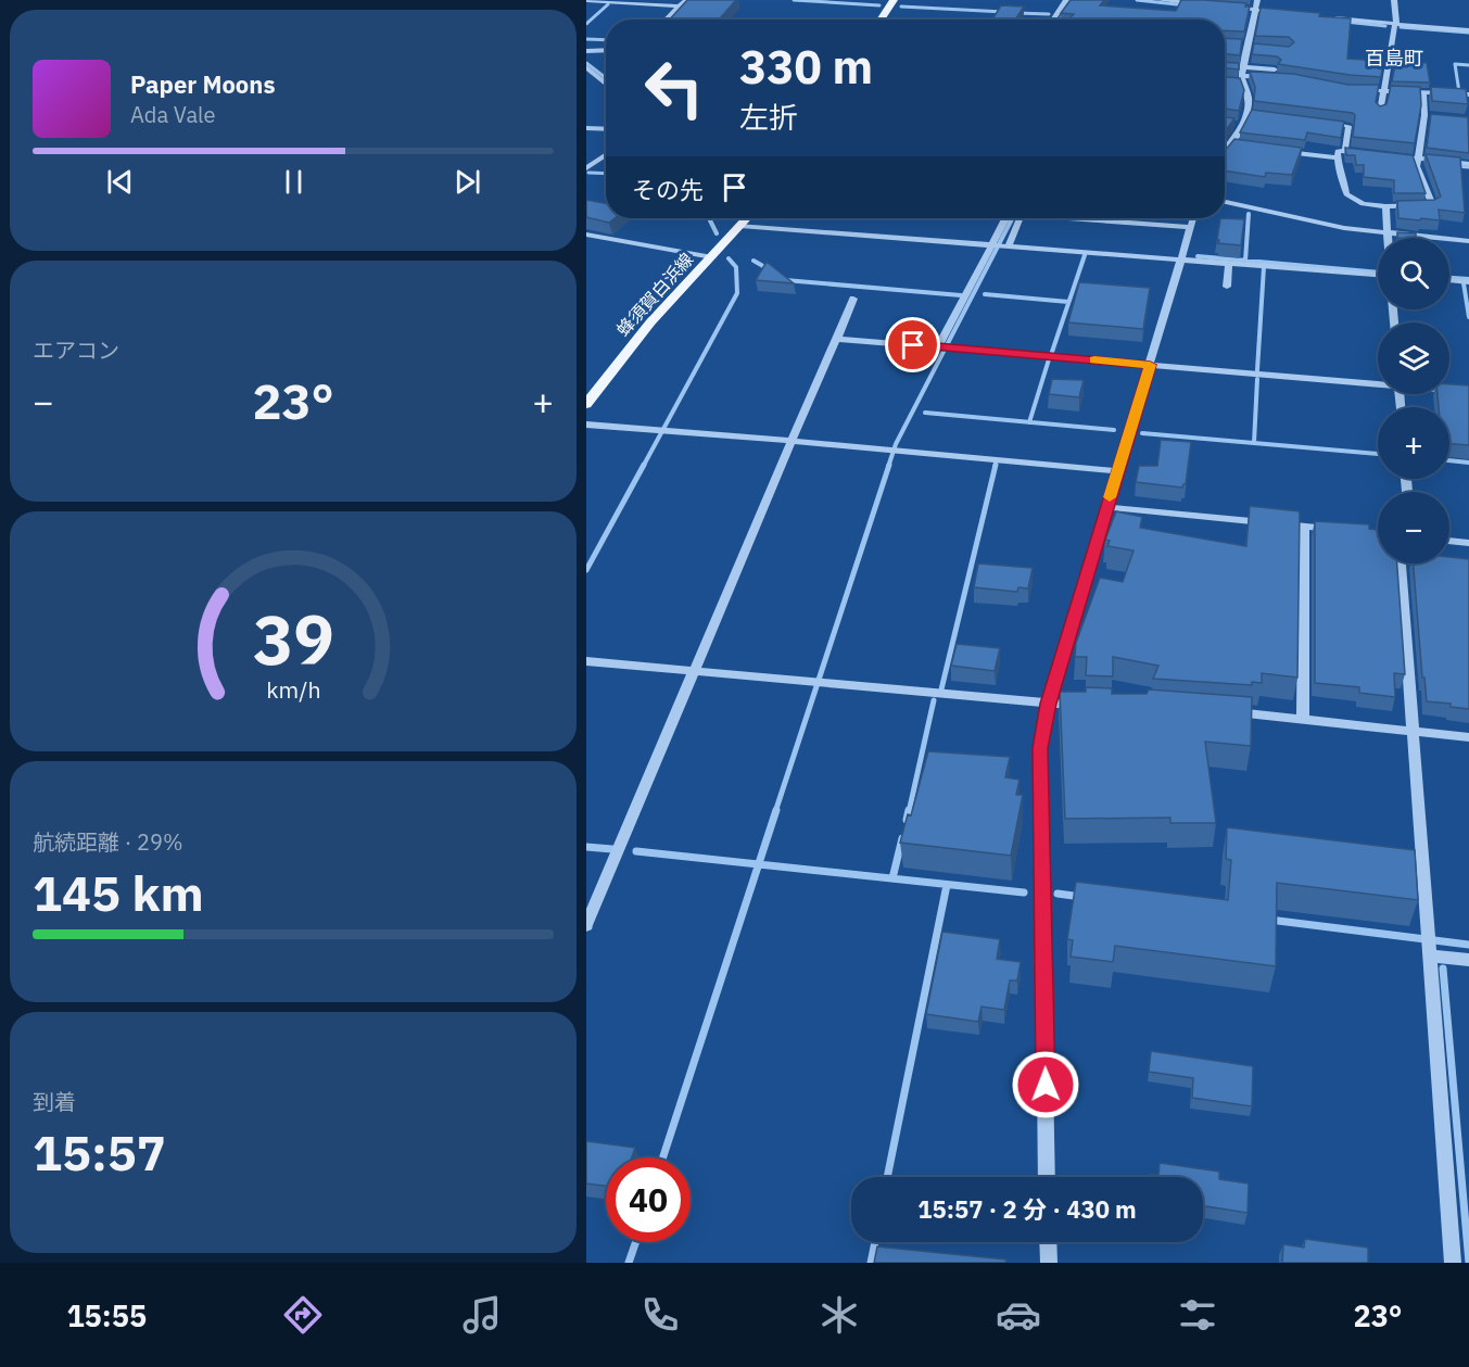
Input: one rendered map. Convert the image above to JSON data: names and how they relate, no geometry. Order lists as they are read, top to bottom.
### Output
{
  "streets": {
    "main road": ["蜂須賀白浜線"]
  },
  "districts": ["百島町"],
  "page": {
    "turn": ["330 m", "左折"],
    "song": ["Paper Moons", "Ada Vale"],
    "then": "その先",
    "map_buttons": ["+", "−"],
    "tile": [
      "エアコン",
      ["航続距離 · 29%", "145 km"],
      ["到着", "15:57"]
    ],
    "heat": ["−", "23°", "+"],
    "limit": "40",
    "trip": "15:57 · 2 分 · 430 m",
    "tabs": ["15:55", "23°"],
    "gauge": ["39", "km/h"]
  }
}
